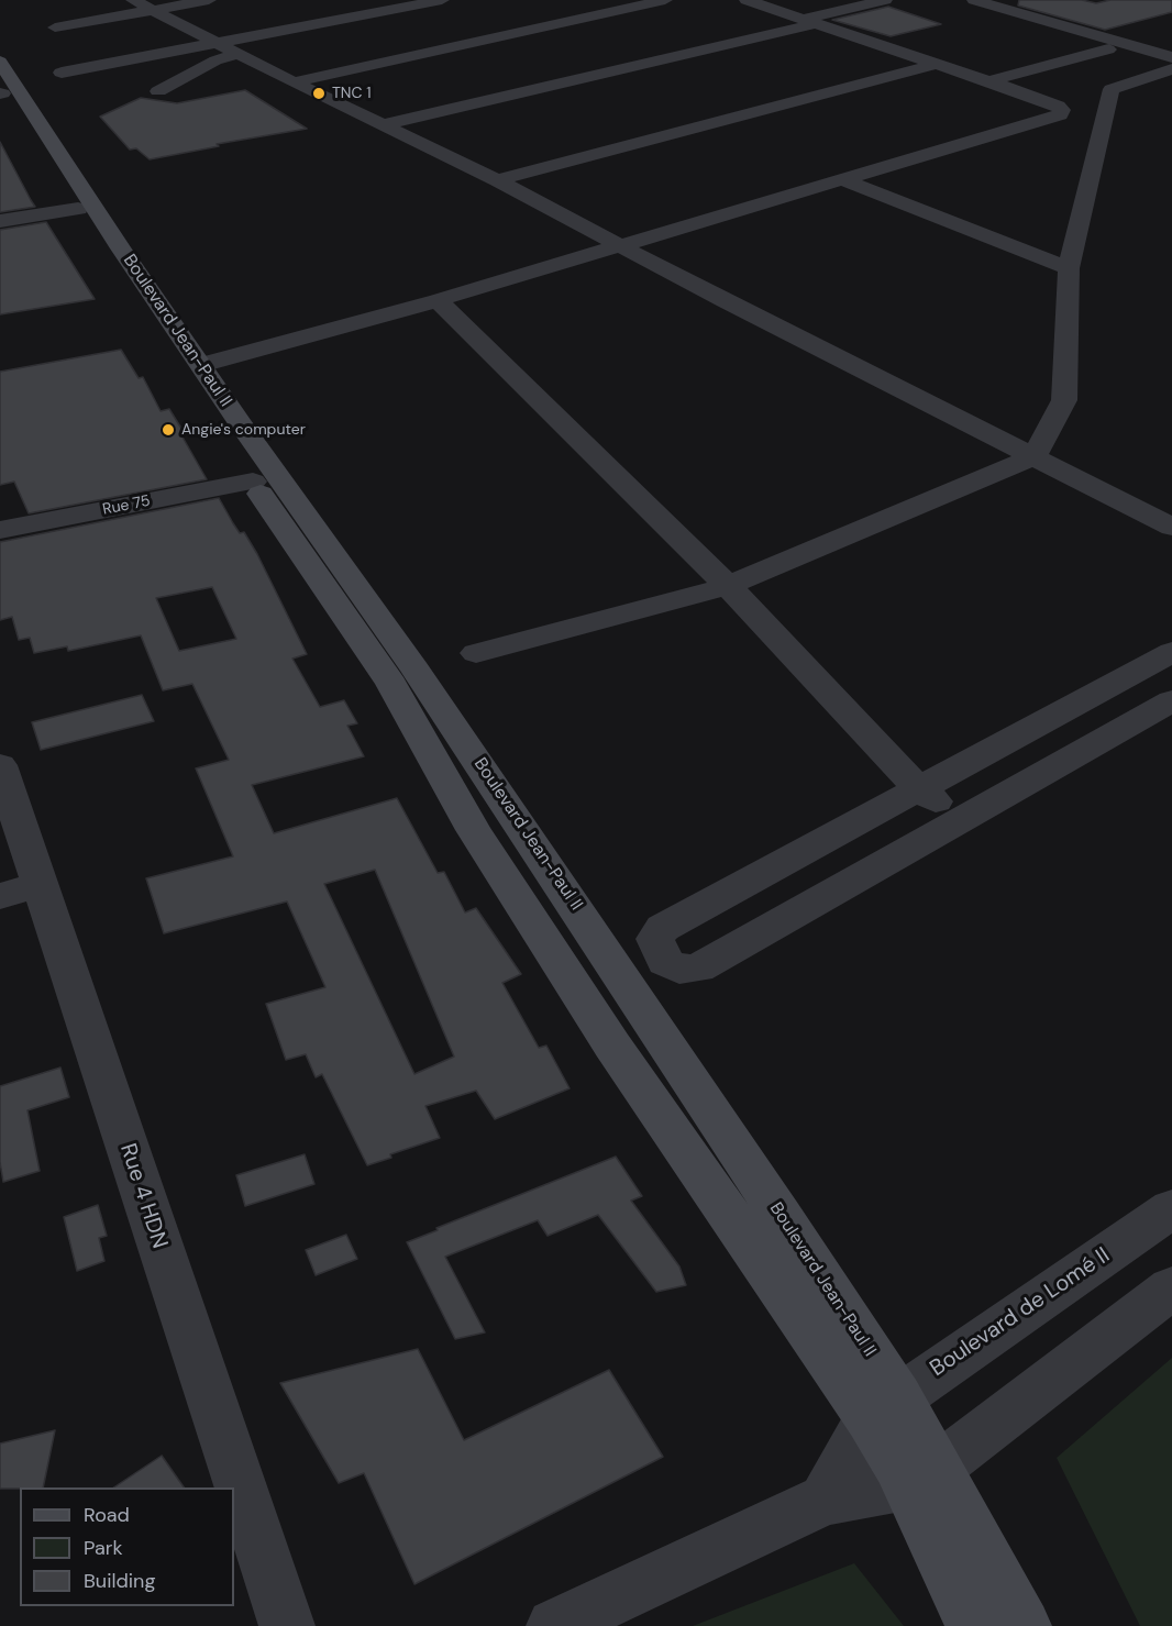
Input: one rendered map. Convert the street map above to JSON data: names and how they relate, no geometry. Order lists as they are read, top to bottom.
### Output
{
  "streets": {
    "main road": ["Boulevard Jean-Paul II"],
    "street": ["Rue 75", "Rue 4 HDN", "Boulevard de Lomé II"]
  },
  "crossings": [
    ["Boulevard Jean-Paul II", "Rue 75"],
    ["Boulevard Jean-Paul II", "Boulevard de Lomé II"]
  ],
  "places": ["TNC 1", "Angie's computer"],
  "legend": ["Road", "Park", "Building"]
}
